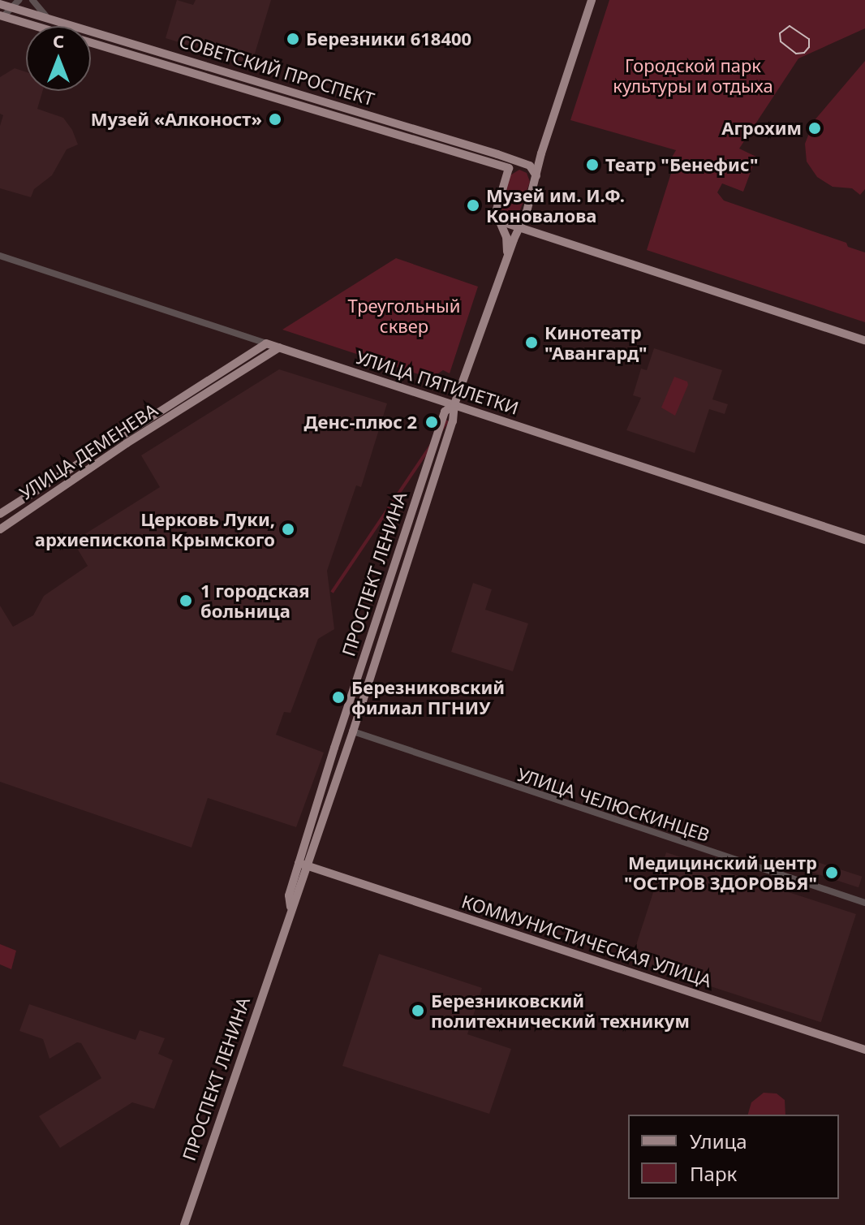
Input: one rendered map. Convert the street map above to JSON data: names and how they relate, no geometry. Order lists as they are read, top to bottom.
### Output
{
  "streets": {
    "main road": [
      "СОВЕТСКИЙ ПРОСПЕКТ",
      "УЛИЦА ПЯТИЛЕТКИ",
      "УЛИЦА ДЕМЕНЕВА",
      "ПРОСПЕКТ ЛЕНИНА",
      "КОММУНИСТИЧЕСКАЯ УЛИЦА"
    ],
    "street": ["УЛИЦА ЧЕЛЮСКИНЦЕВ"]
  },
  "crossings": [
    ["СОВЕТСКИЙ ПРОСПЕКТ", "ПРОСПЕКТ ЛЕНИНА"],
    ["УЛИЦА ПЯТИЛЕТКИ", "УЛИЦА ДЕМЕНЕВА"],
    ["УЛИЦА ПЯТИЛЕТКИ", "ПРОСПЕКТ ЛЕНИНА"],
    ["ПРОСПЕКТ ЛЕНИНА", "УЛИЦА ЧЕЛЮСКИНЦЕВ"],
    ["ПРОСПЕКТ ЛЕНИНА", "КОММУНИСТИЧЕСКАЯ УЛИЦА"]
  ],
  "parks": ["Городской парк культуры и отдыха", "Треугольный сквер"],
  "places": [
    "Березники 618400",
    "Музей «Алконост»",
    "Агрохим",
    "Театр \"Бенефис\"",
    "Музей им. И.Ф. Коновалова",
    "Кинотеатр \"Авангард\"",
    "Денс-плюс 2",
    "Церковь Луки, архиепископа Крымского",
    "1 городская больница",
    "Березниковский филиал ПГНИУ",
    "Медицинский центр \"ОСТРОВ ЗДОРОВЬЯ\"",
    "Березниковский политехнический техникум"
  ],
  "legend": ["Улица", "Парк"],
  "north": "top"
}
